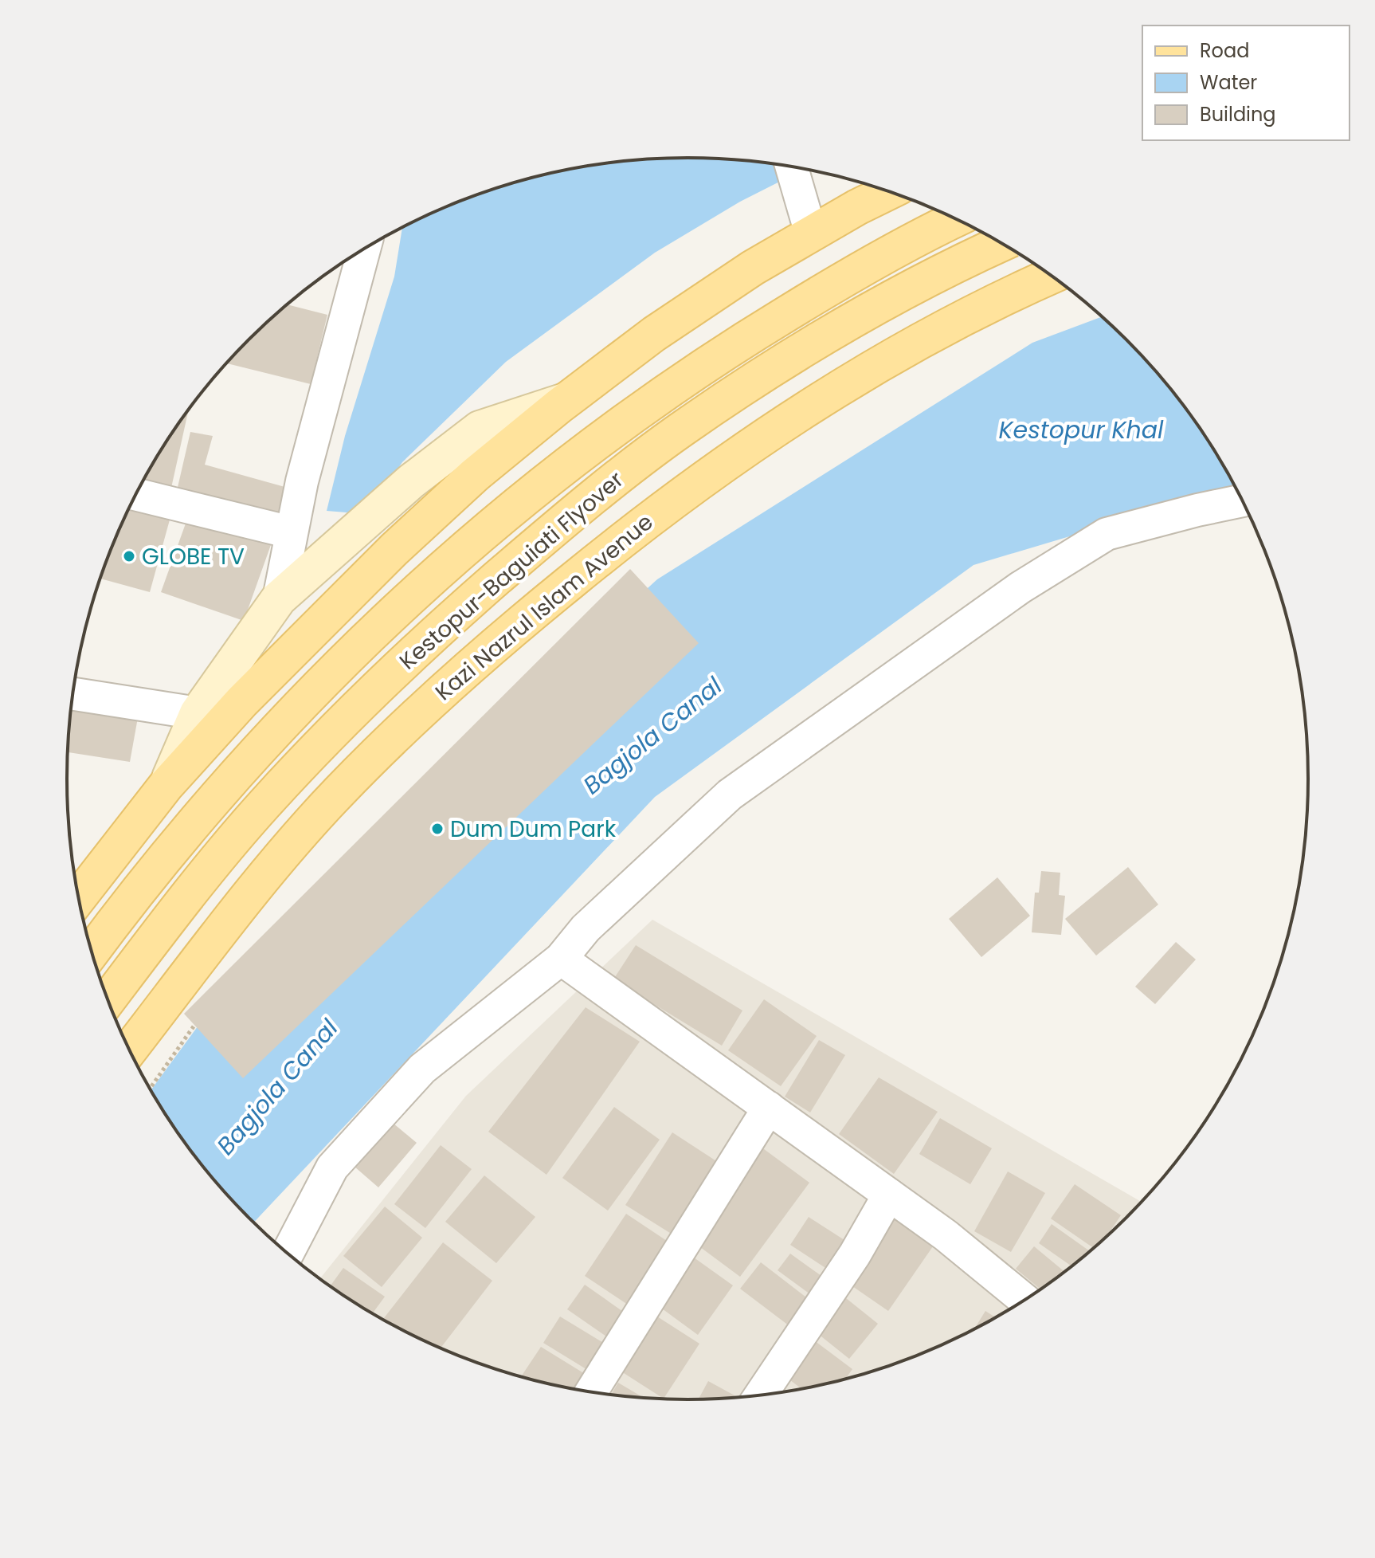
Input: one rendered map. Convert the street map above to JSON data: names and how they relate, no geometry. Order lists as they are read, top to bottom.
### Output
{
  "streets": {
    "main road": ["Kestopur-Baguiati Flyover", "Kazi Nazrul Islam Avenue"]
  },
  "water": ["Kestopur Khal", "Bagjola Canal"],
  "places": ["GLOBE TV", "Dum Dum Park"],
  "legend": ["Road", "Water", "Building"]
}
